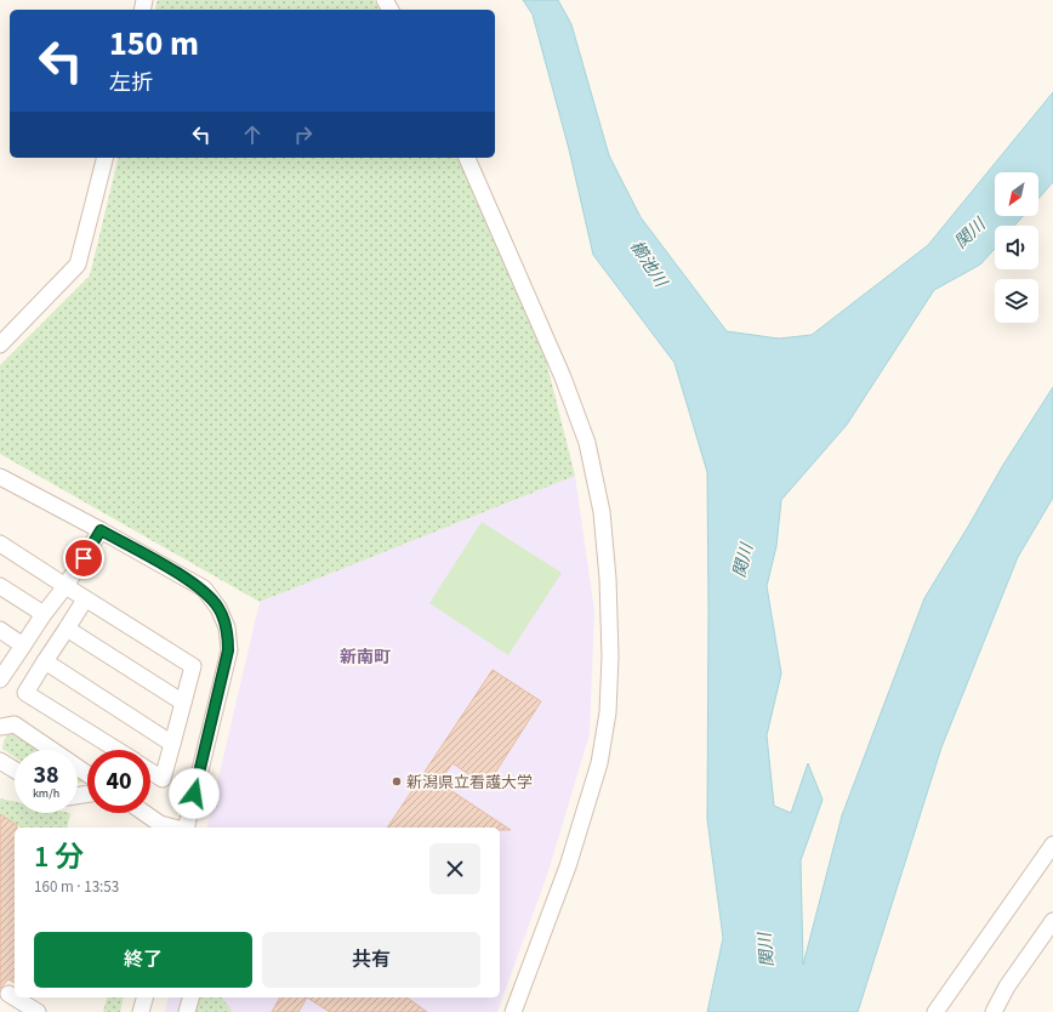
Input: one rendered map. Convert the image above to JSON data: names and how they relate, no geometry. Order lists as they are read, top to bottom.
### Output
{
  "districts": ["新南町"],
  "water": ["関川", "櫛池川"],
  "places": ["新潟県立看護大学"],
  "north": "bottom left",
  "page": {
    "turn": ["150 m", "左折"],
    "speed": "38 km/h",
    "limit": "40",
    "heading": ["1 分", "160 m · 13:53"],
    "buttons": ["終了", "共有"]
  }
}
